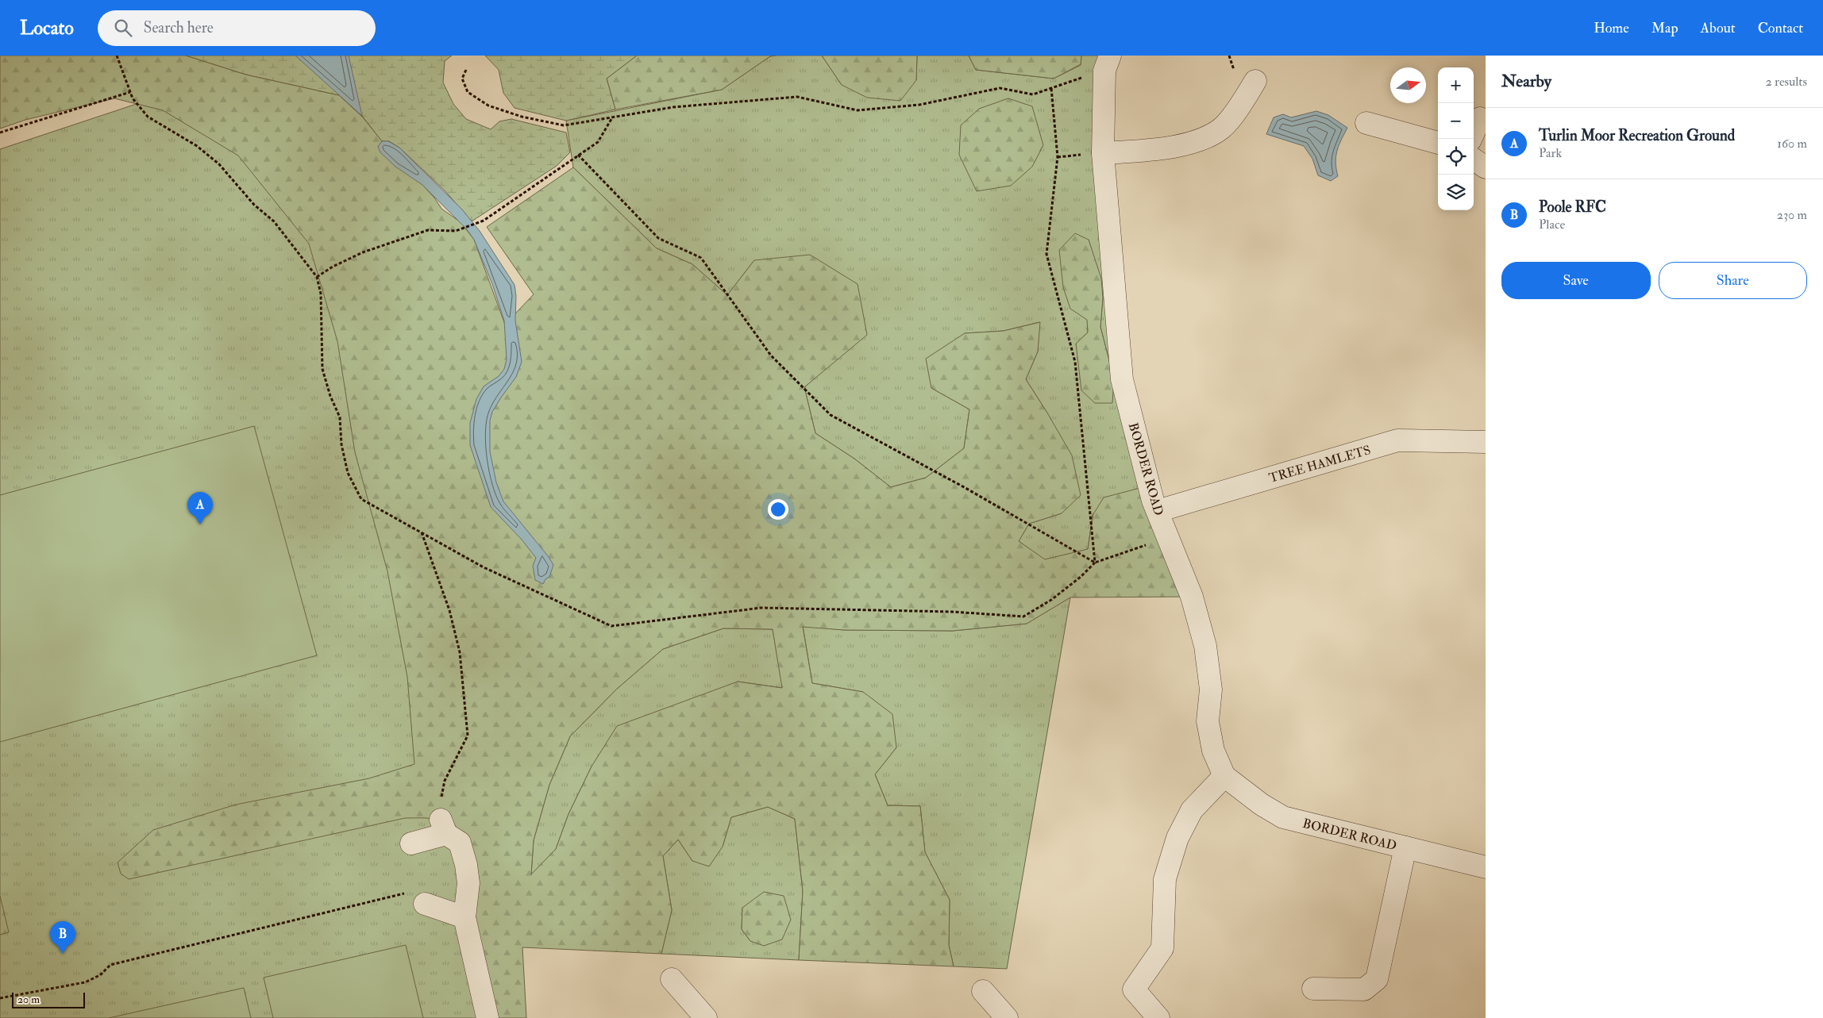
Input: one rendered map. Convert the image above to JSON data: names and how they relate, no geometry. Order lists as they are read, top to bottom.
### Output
{
  "streets": {
    "street": ["TREE HAMLETS", "BORDER ROAD"]
  },
  "crossings": [
    ["TREE HAMLETS", "BORDER ROAD"]
  ],
  "scale_bar": "20 m",
  "north": "right",
  "page": {
    "header": "Locato",
    "search": "Search here",
    "nav": [
      "Home",
      "Map",
      "About",
      "Contact"
    ],
    "heading": ["Nearby", "2 results"],
    "map_buttons": ["+", "−"],
    "list": [
      {
        "mark": "A",
        "name": "Turlin Moor Recreation Ground",
        "note": "Park",
        "value": "160 m"
      },
      {
        "mark": "B",
        "name": "Poole RFC",
        "note": "Place",
        "value": "230 m"
      }
    ],
    "buttons": ["Save", "Share"],
    "pins": ["A", "B"],
    "scale": "20 m"
  }
}
